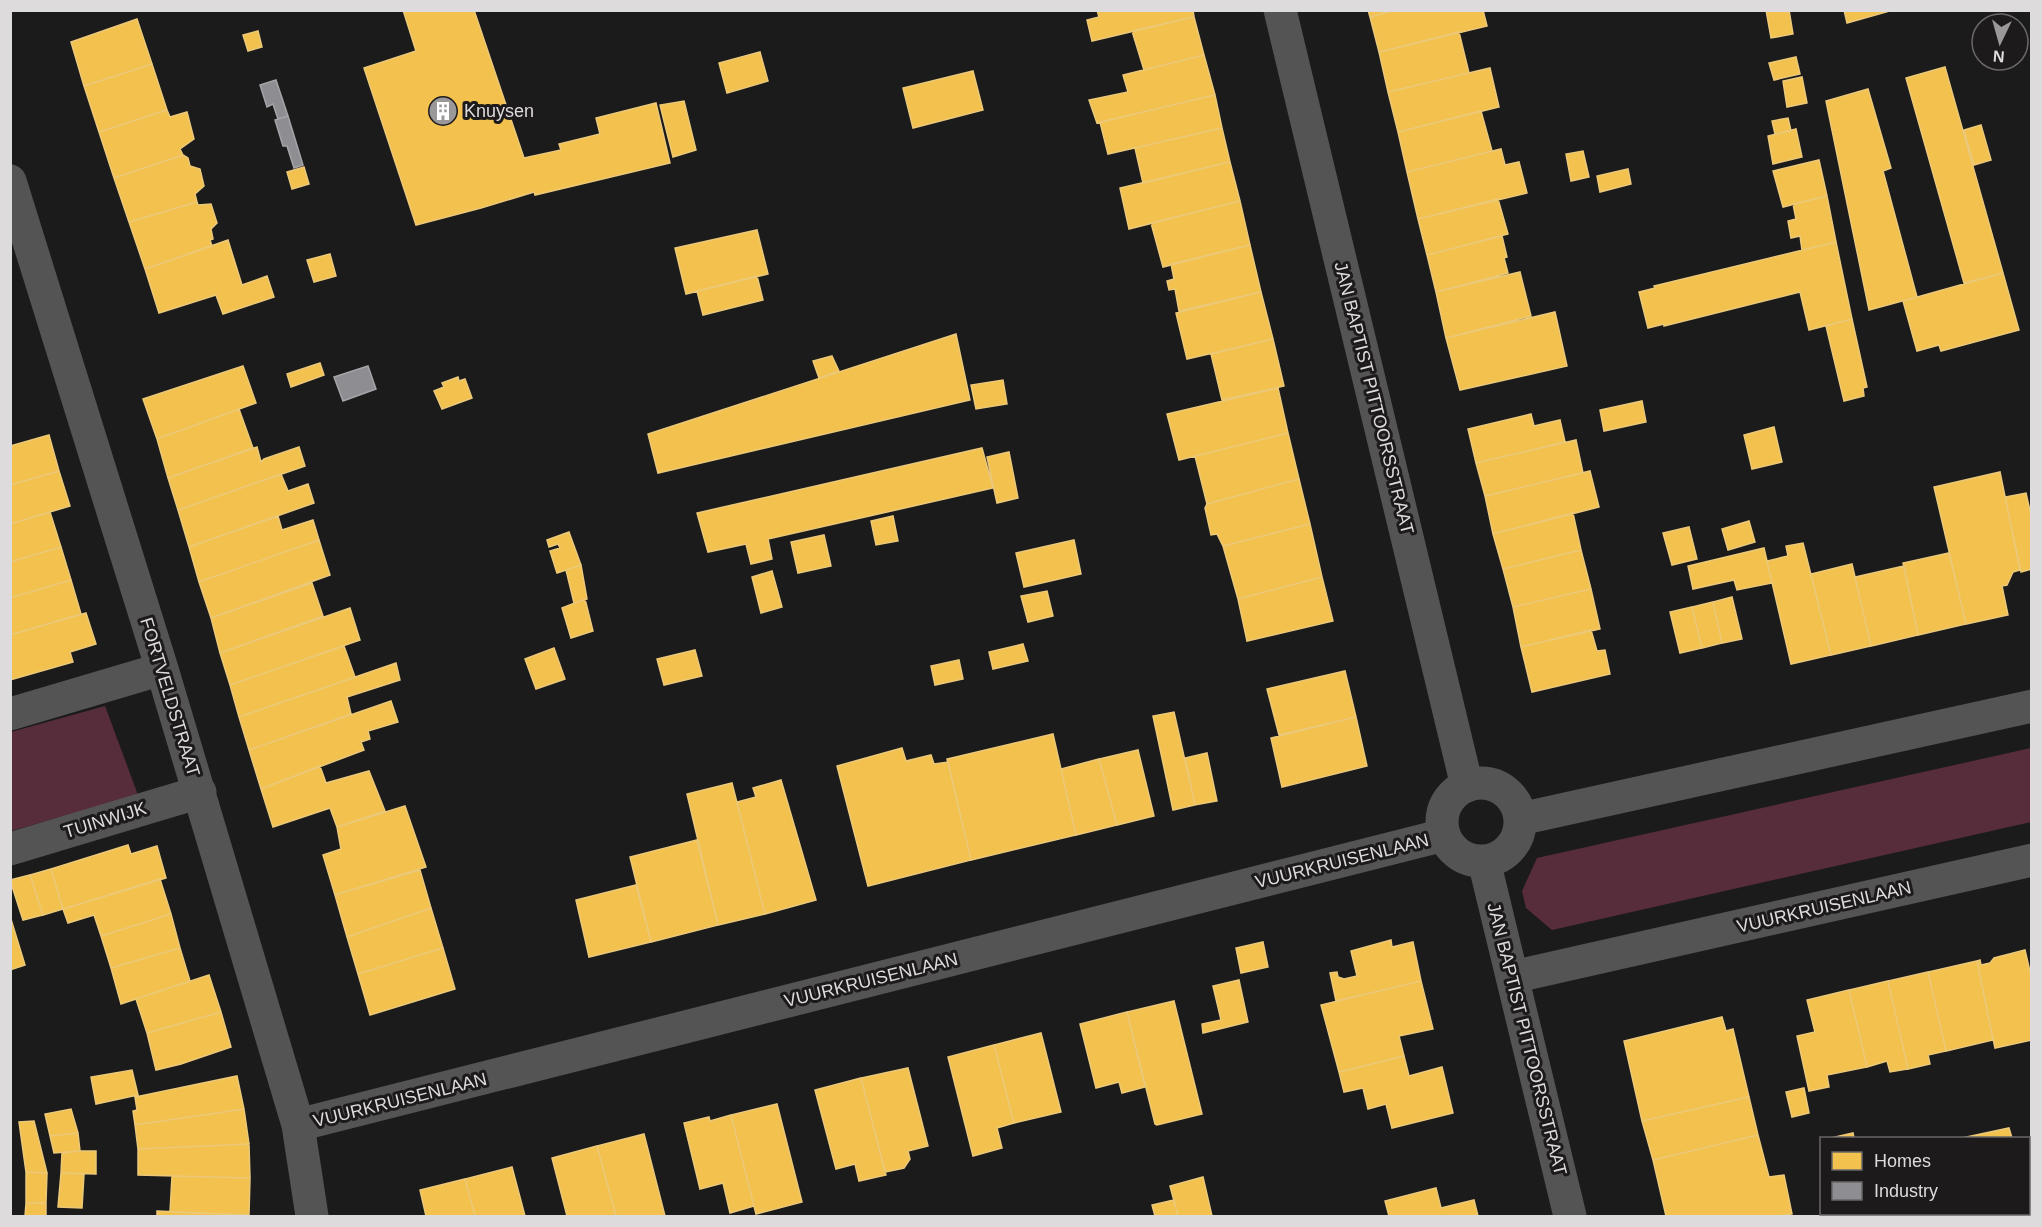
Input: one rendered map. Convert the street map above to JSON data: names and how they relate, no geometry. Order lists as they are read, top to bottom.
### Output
{
  "streets": {
    "street": [
      "JAN BAPTIST PITTOORSSTRAAT",
      "FORTVELDSTRAAT",
      "TUINWIJK",
      "VUURKRUISENLAAN"
    ]
  },
  "crossings": [
    ["JAN BAPTIST PITTOORSSTRAAT", "VUURKRUISENLAAN"],
    ["FORTVELDSTRAAT", "TUINWIJK"],
    ["FORTVELDSTRAAT", "VUURKRUISENLAAN"]
  ],
  "places": {
    "building": ["Knuysen"]
  },
  "legend": ["Homes", "Industry"],
  "north": "bottom"
}
